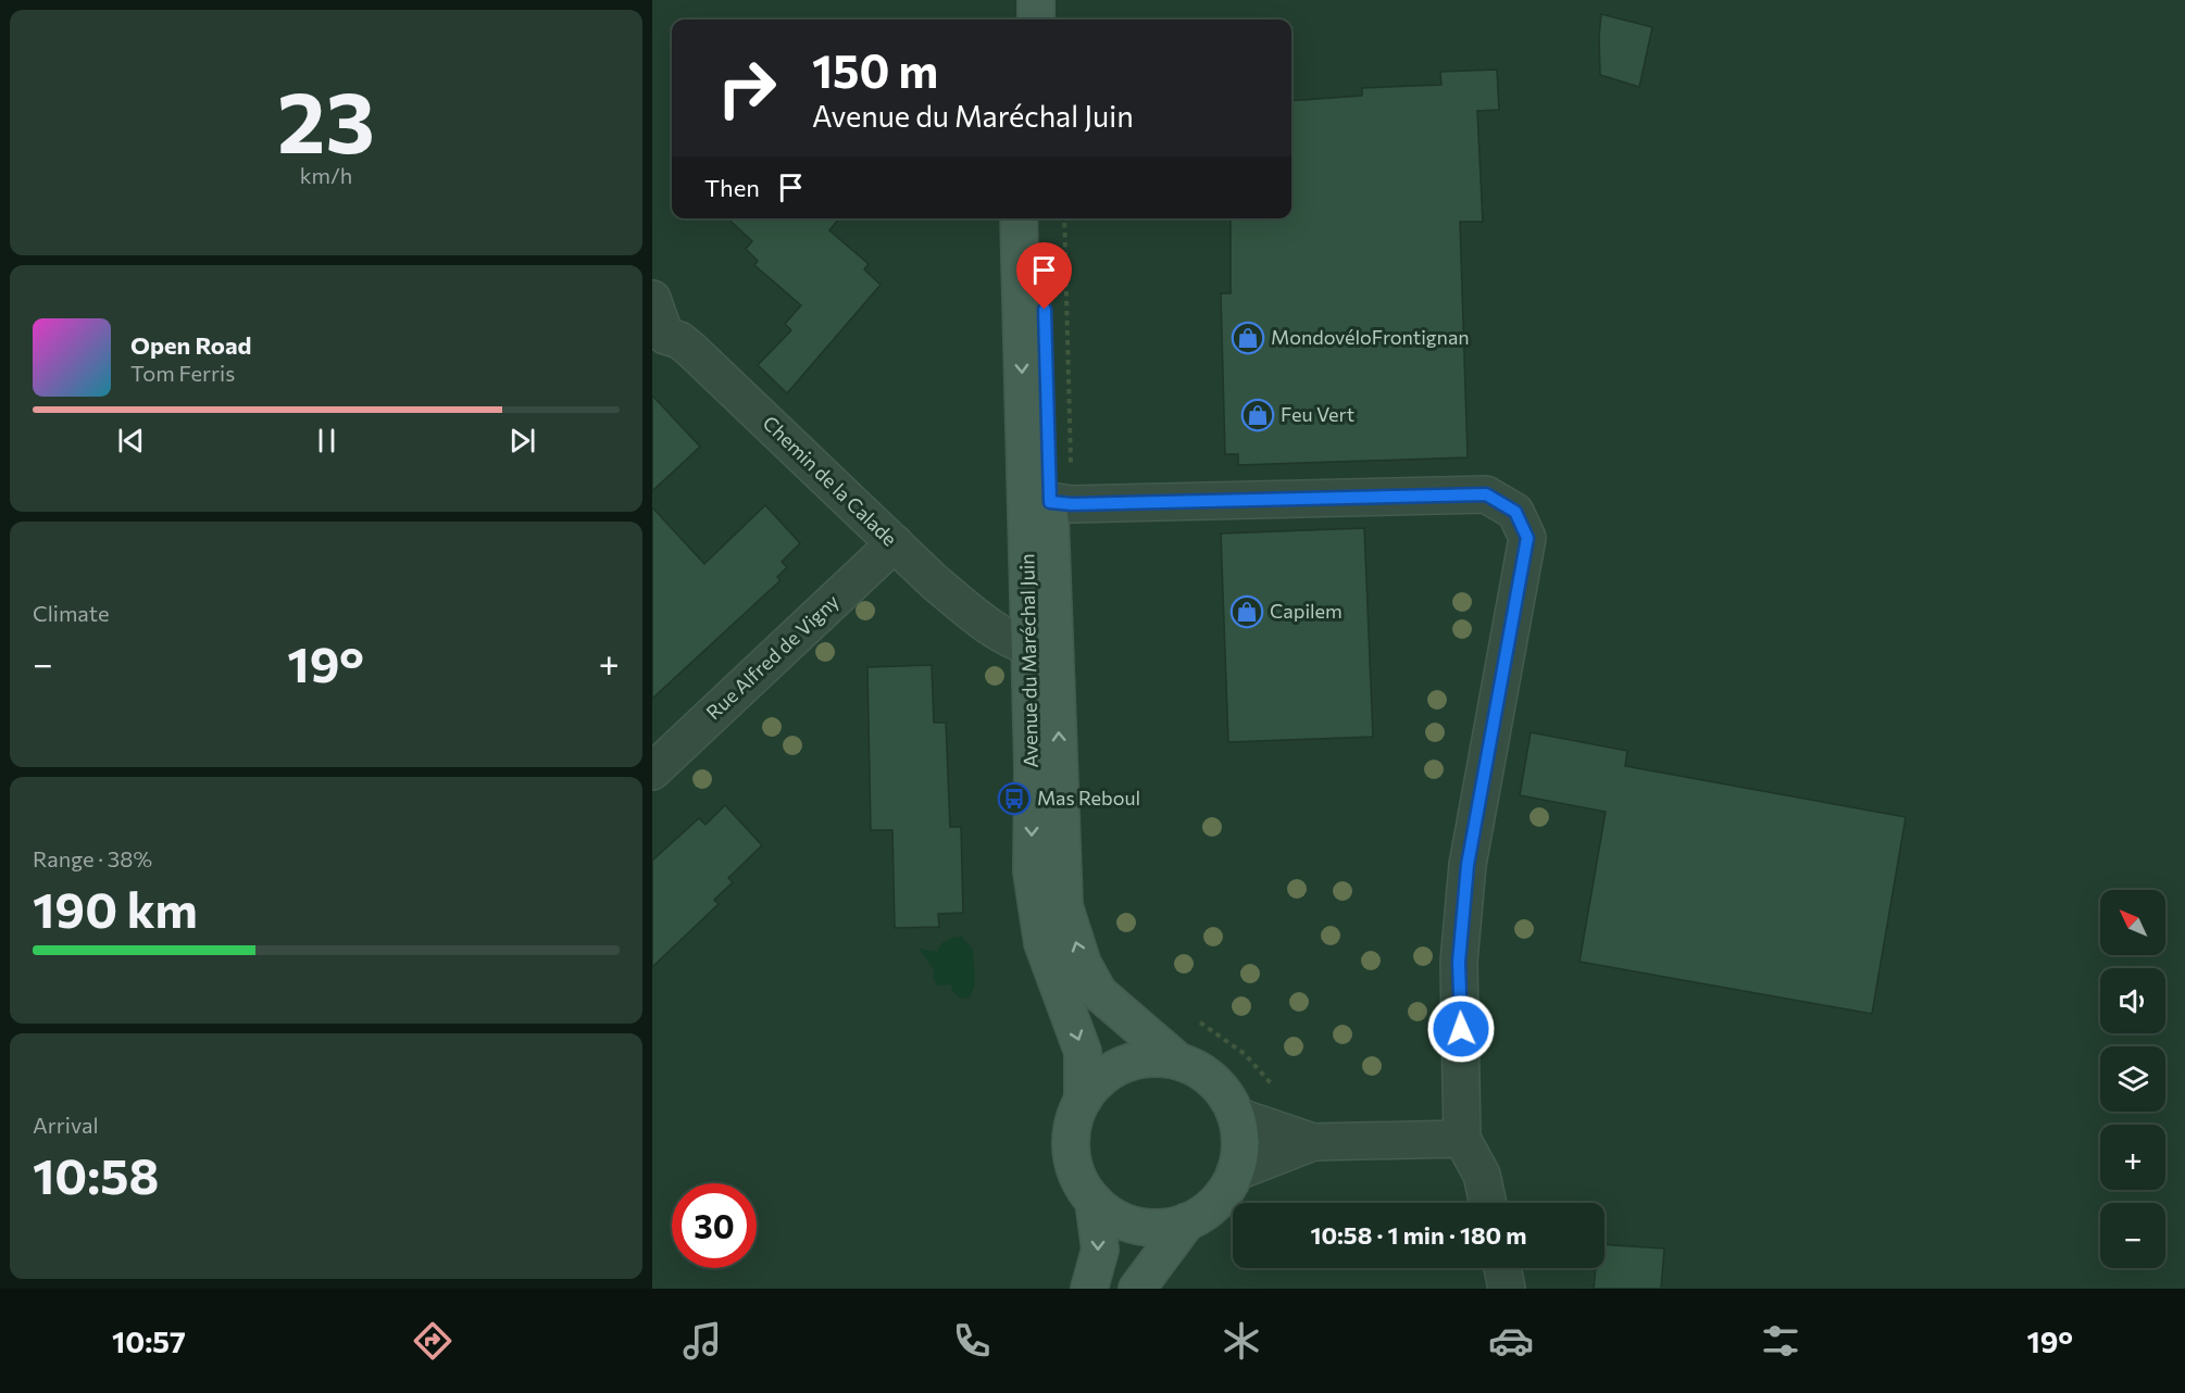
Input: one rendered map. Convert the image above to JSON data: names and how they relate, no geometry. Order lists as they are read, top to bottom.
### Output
{
  "streets": {
    "main road": ["Avenue du Maréchal Juin"],
    "street": ["Chemin de la Calade", "Rue Alfred de Vigny"]
  },
  "crossings": [
    ["Chemin de la Calade", "Rue Alfred de Vigny"],
    ["Chemin de la Calade", "Avenue du Maréchal Juin"]
  ],
  "places": {
    "shop": ["MondovéloFrontignan", "Feu Vert", "Capilem"],
    "bus stop": ["Mas Reboul"]
  },
  "north": "top left",
  "page": {
    "tile": [
      ["23", "km/h"],
      "Climate",
      ["Range · 38%", "190 km"],
      ["Arrival", "10:58"]
    ],
    "turn": ["150 m", "Avenue du Maréchal Juin"],
    "then": "Then",
    "song": ["Open Road", "Tom Ferris"],
    "heat": ["−", "19°", "+"],
    "map_buttons": ["+", "−"],
    "limit": "30",
    "trip": "10:58 · 1 min · 180 m",
    "tabs": ["10:57", "19°"]
  }
}
